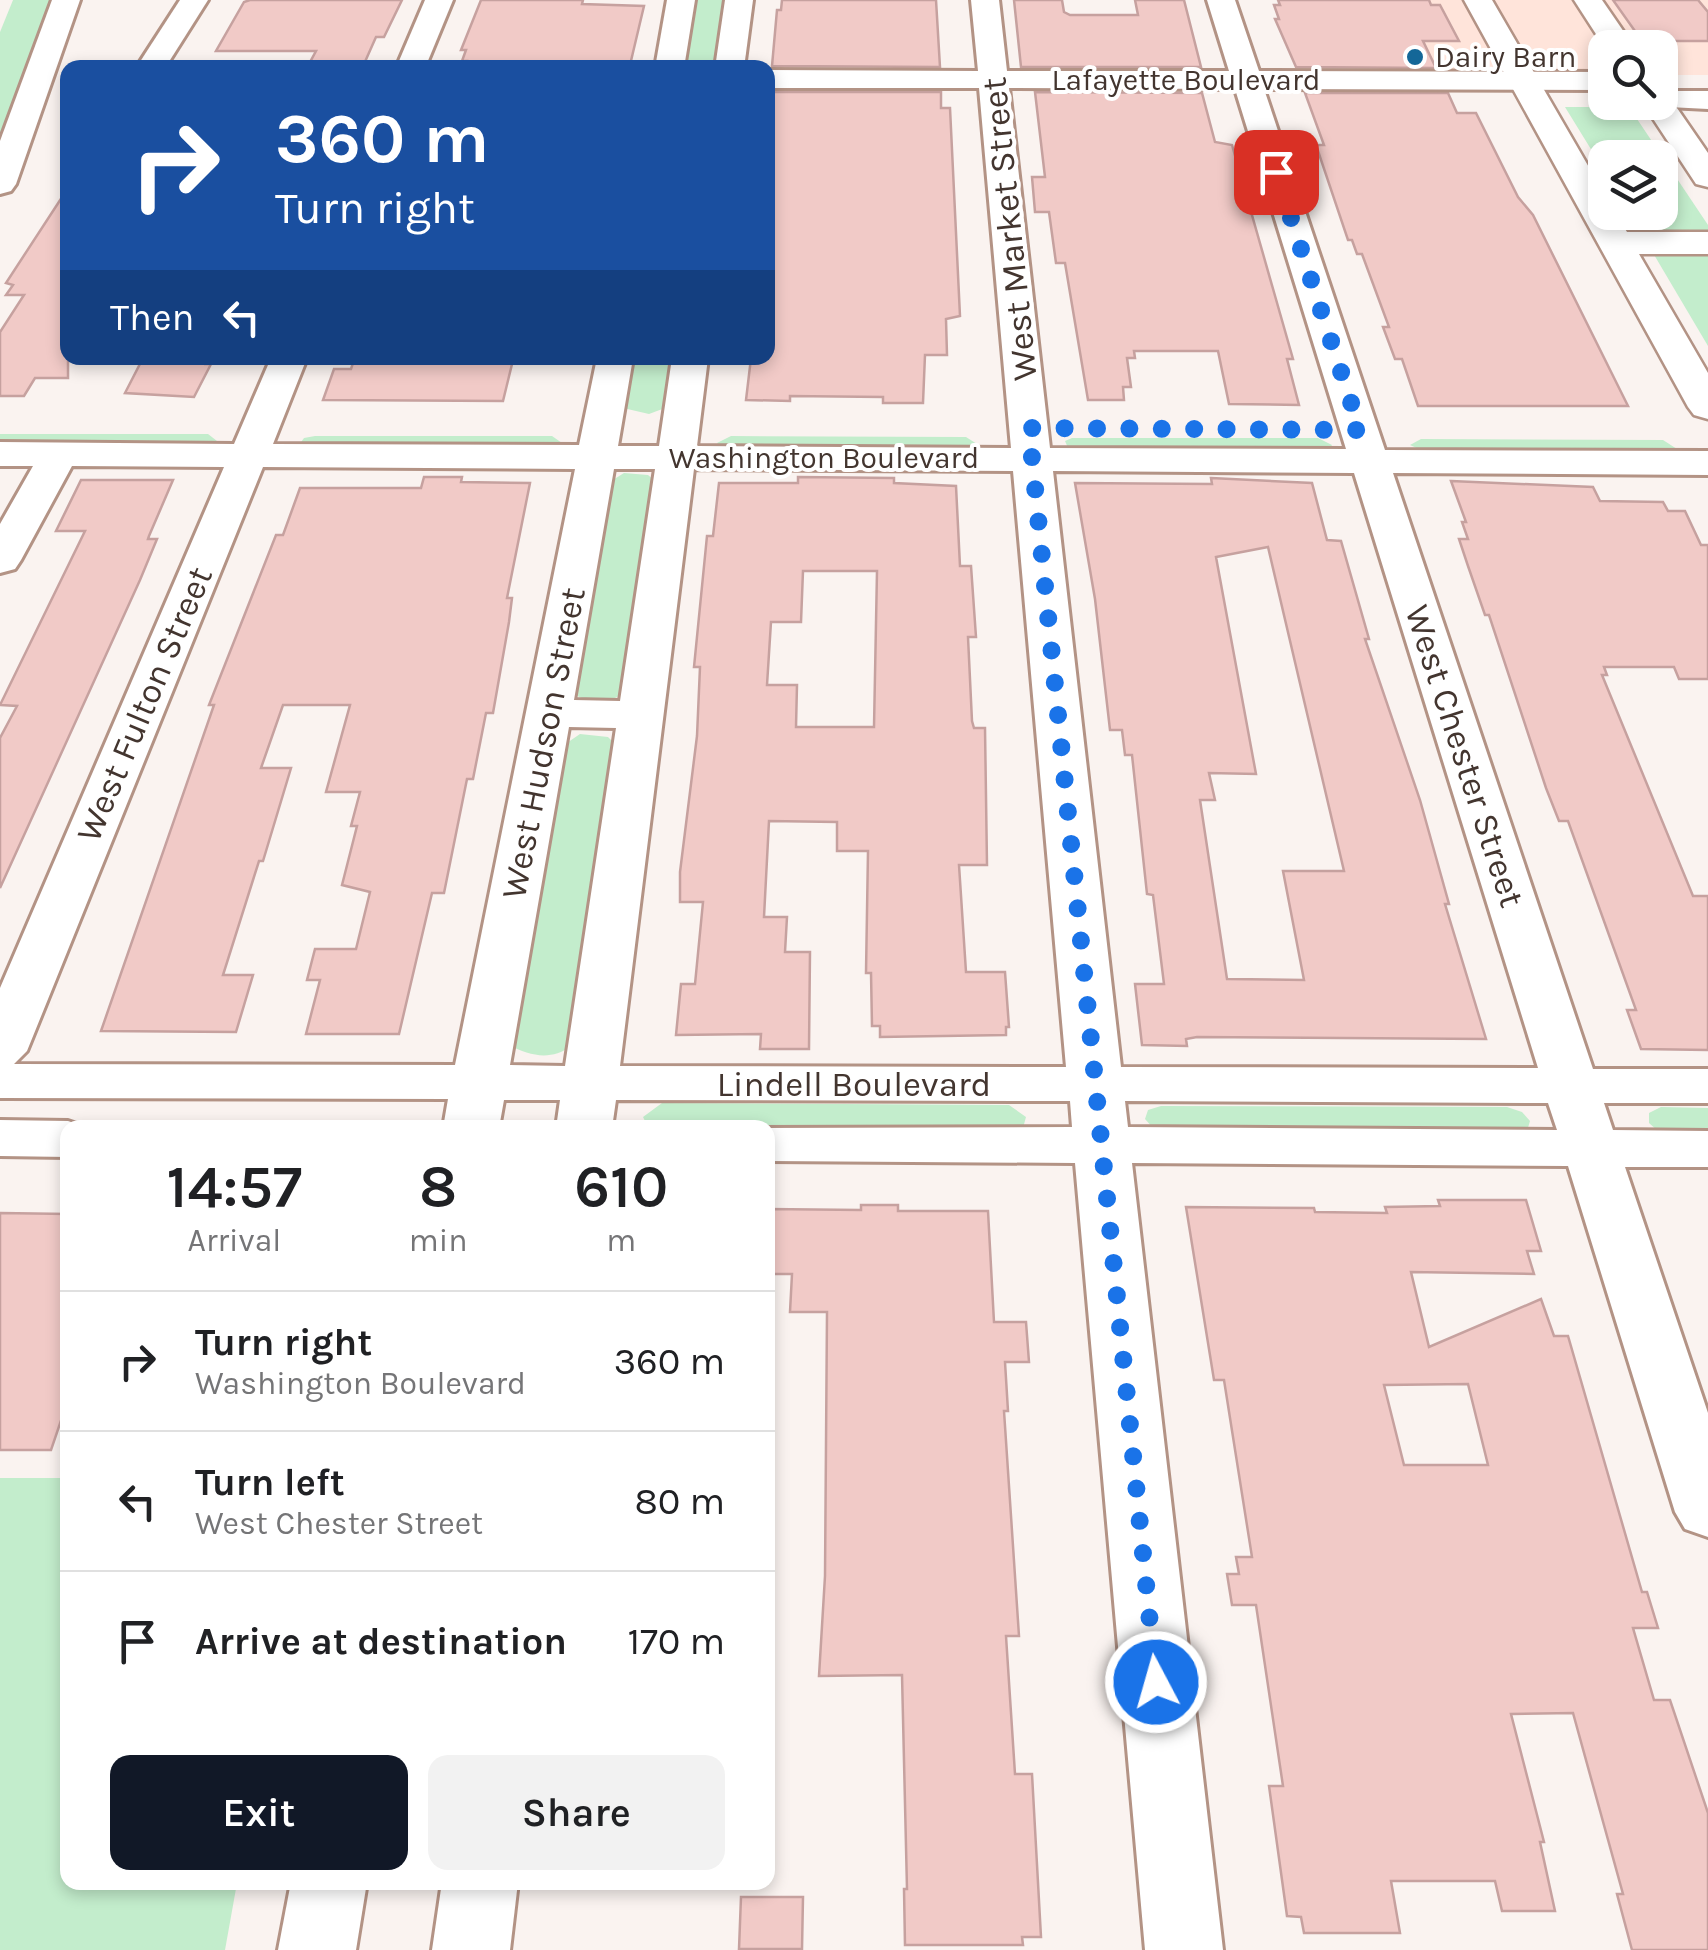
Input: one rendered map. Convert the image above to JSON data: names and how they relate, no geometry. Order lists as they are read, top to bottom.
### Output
{
  "streets": {
    "street": [
      "Lafayette Boulevard",
      "West Market Street",
      "Washington Boulevard",
      "West Fulton Street",
      "West Hudson Street",
      "West Chester Street",
      "Lindell Boulevard"
    ]
  },
  "crossings": [
    ["Lafayette Boulevard", "West Market Street"],
    ["Lafayette Boulevard", "West Chester Street"],
    ["West Market Street", "Washington Boulevard"],
    ["West Market Street", "Lindell Boulevard"],
    ["Washington Boulevard", "West Fulton Street"],
    ["Washington Boulevard", "West Hudson Street"],
    ["Washington Boulevard", "West Chester Street"],
    ["West Hudson Street", "Lindell Boulevard"],
    ["West Chester Street", "Lindell Boulevard"]
  ],
  "places": ["Dairy Barn"],
  "page": {
    "turn": ["360 m", "Turn right"],
    "then": "Then",
    "eta": [
      "14:57",
      "Arrival",
      "8",
      "min",
      "610",
      "m"
    ],
    "list": [
      {
        "name": "Turn right",
        "note": "Washington Boulevard",
        "value": "360 m"
      },
      {
        "name": "Turn left",
        "note": "West Chester Street",
        "value": "80 m"
      },
      {
        "name": "Arrive at destination",
        "value": "170 m"
      }
    ],
    "buttons": ["Exit", "Share"]
  }
}
